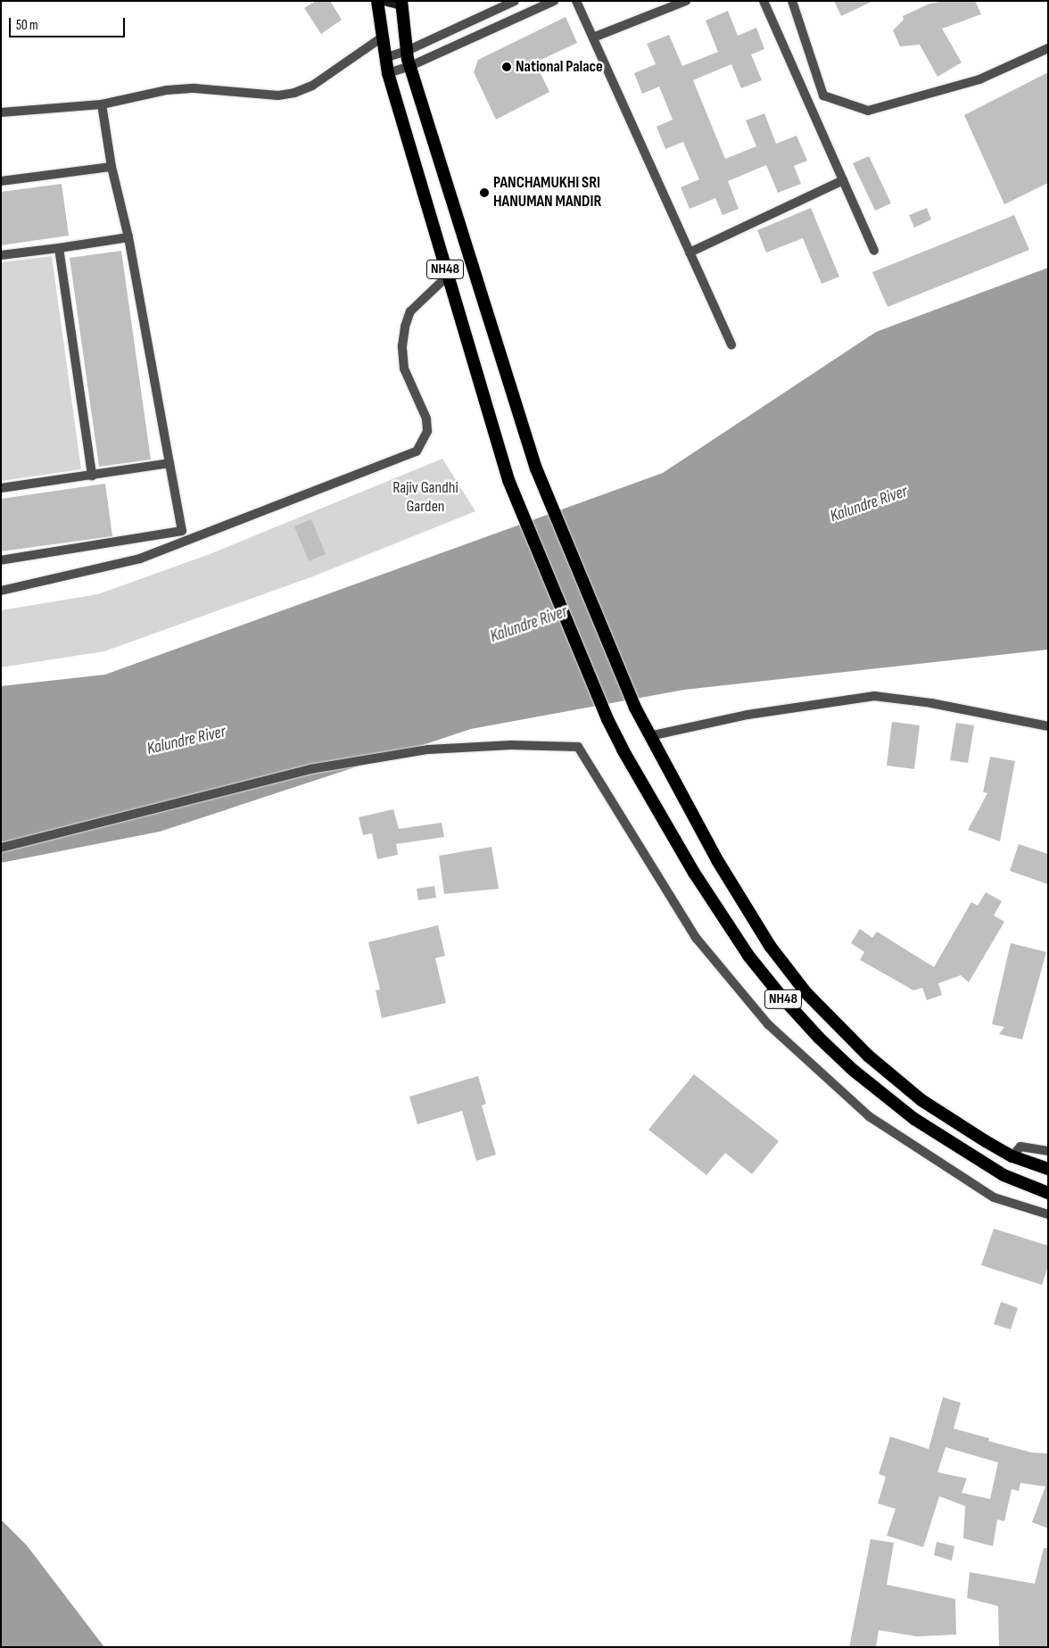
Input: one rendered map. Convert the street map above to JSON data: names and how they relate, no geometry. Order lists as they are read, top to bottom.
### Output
{
  "streets": {
    "highway": ["NH48"]
  },
  "water": ["Kalundre River"],
  "parks": ["Rajiv Gandhi Garden"],
  "places": ["National Palace", "PANCHAMUKHI SRI HANUMAN MANDIR"],
  "scale_bar": "50 m"
}
